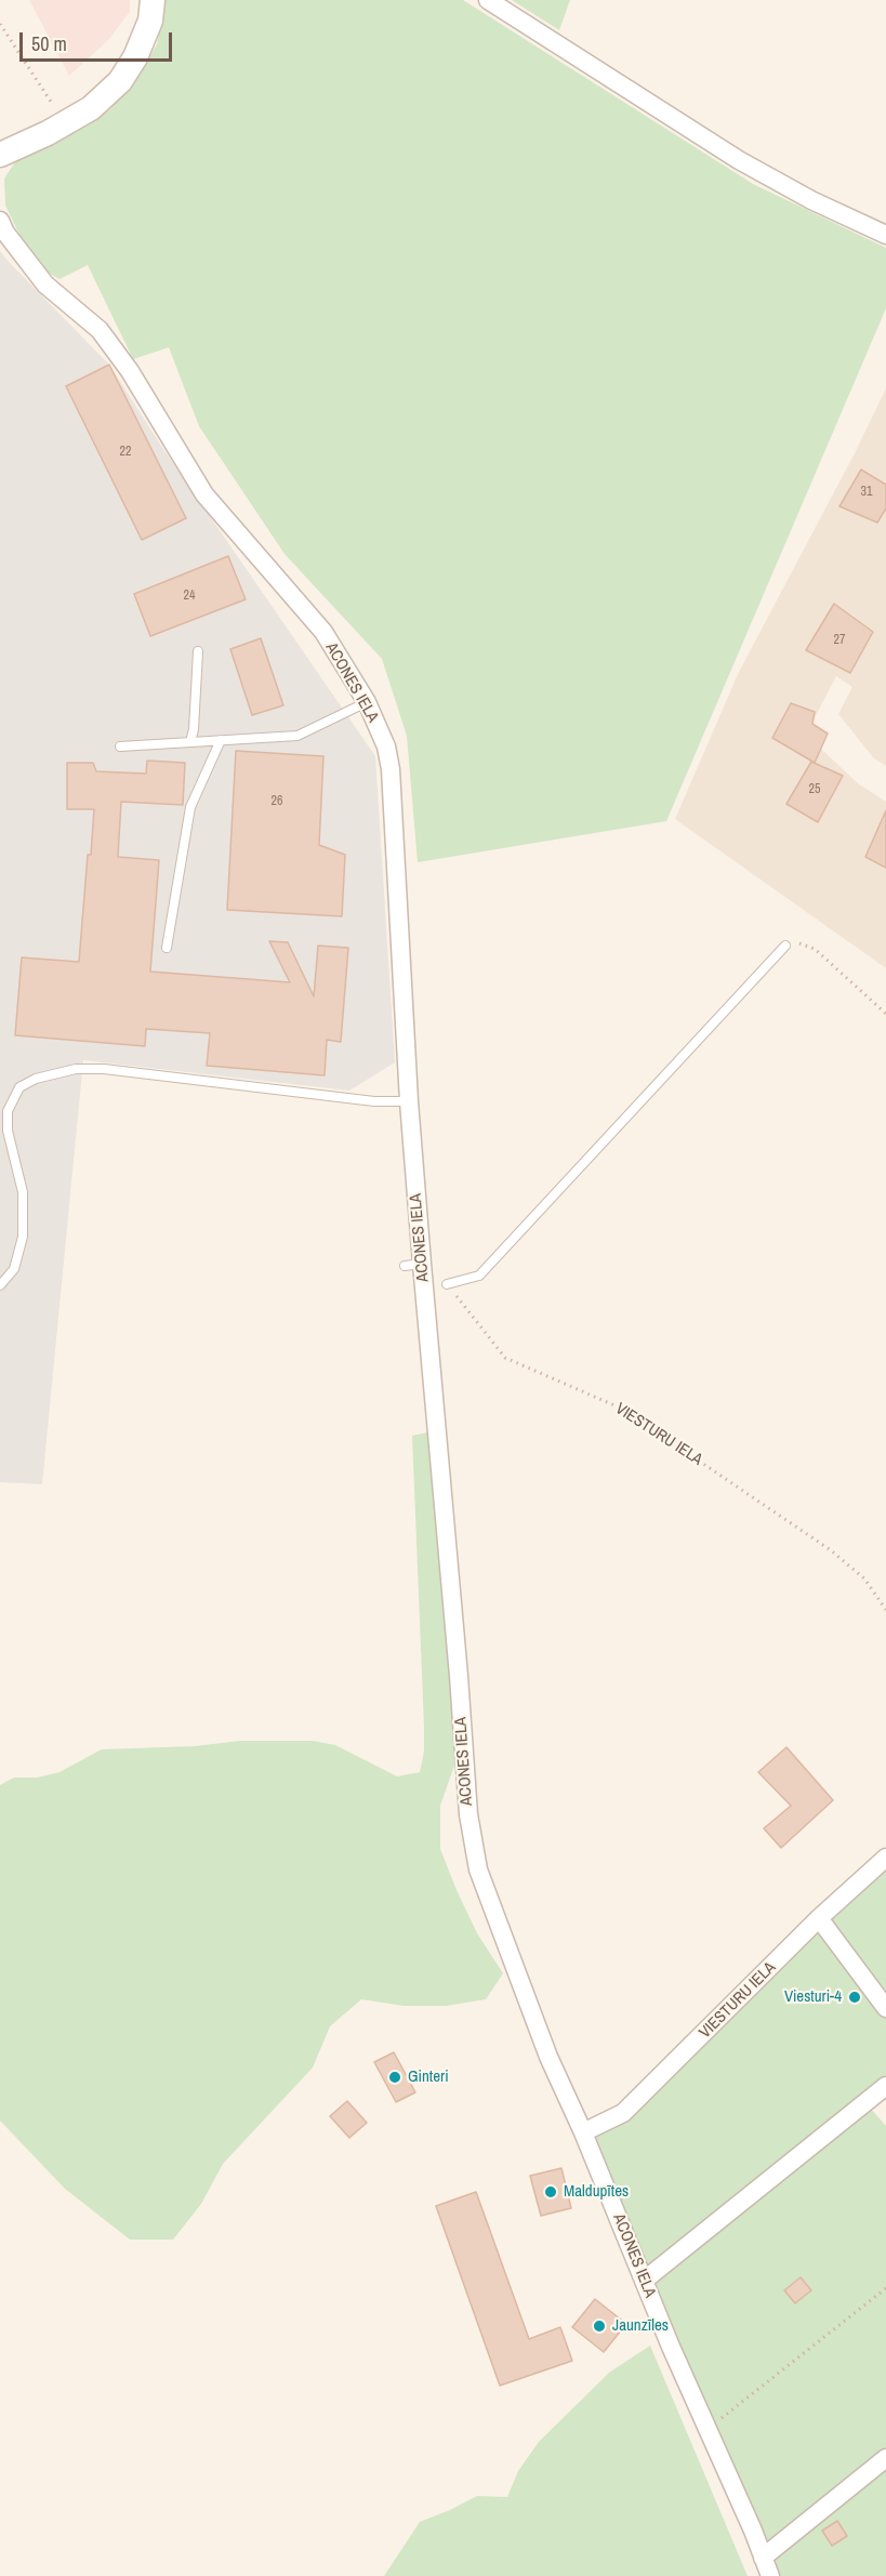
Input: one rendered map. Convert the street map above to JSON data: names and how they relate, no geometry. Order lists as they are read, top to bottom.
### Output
{
  "streets": {
    "street": ["ACONES IELA", "VIESTURU IELA"]
  },
  "crossings": [
    ["ACONES IELA", "VIESTURU IELA"]
  ],
  "places": [
    "Viesturi-4",
    "Ginteri",
    "Maldupītes",
    "Jaunzīles"
  ],
  "house_numbers": [
    "22",
    "31",
    "24",
    "27",
    "25",
    "26"
  ],
  "scale_bar": "50 m"
}
